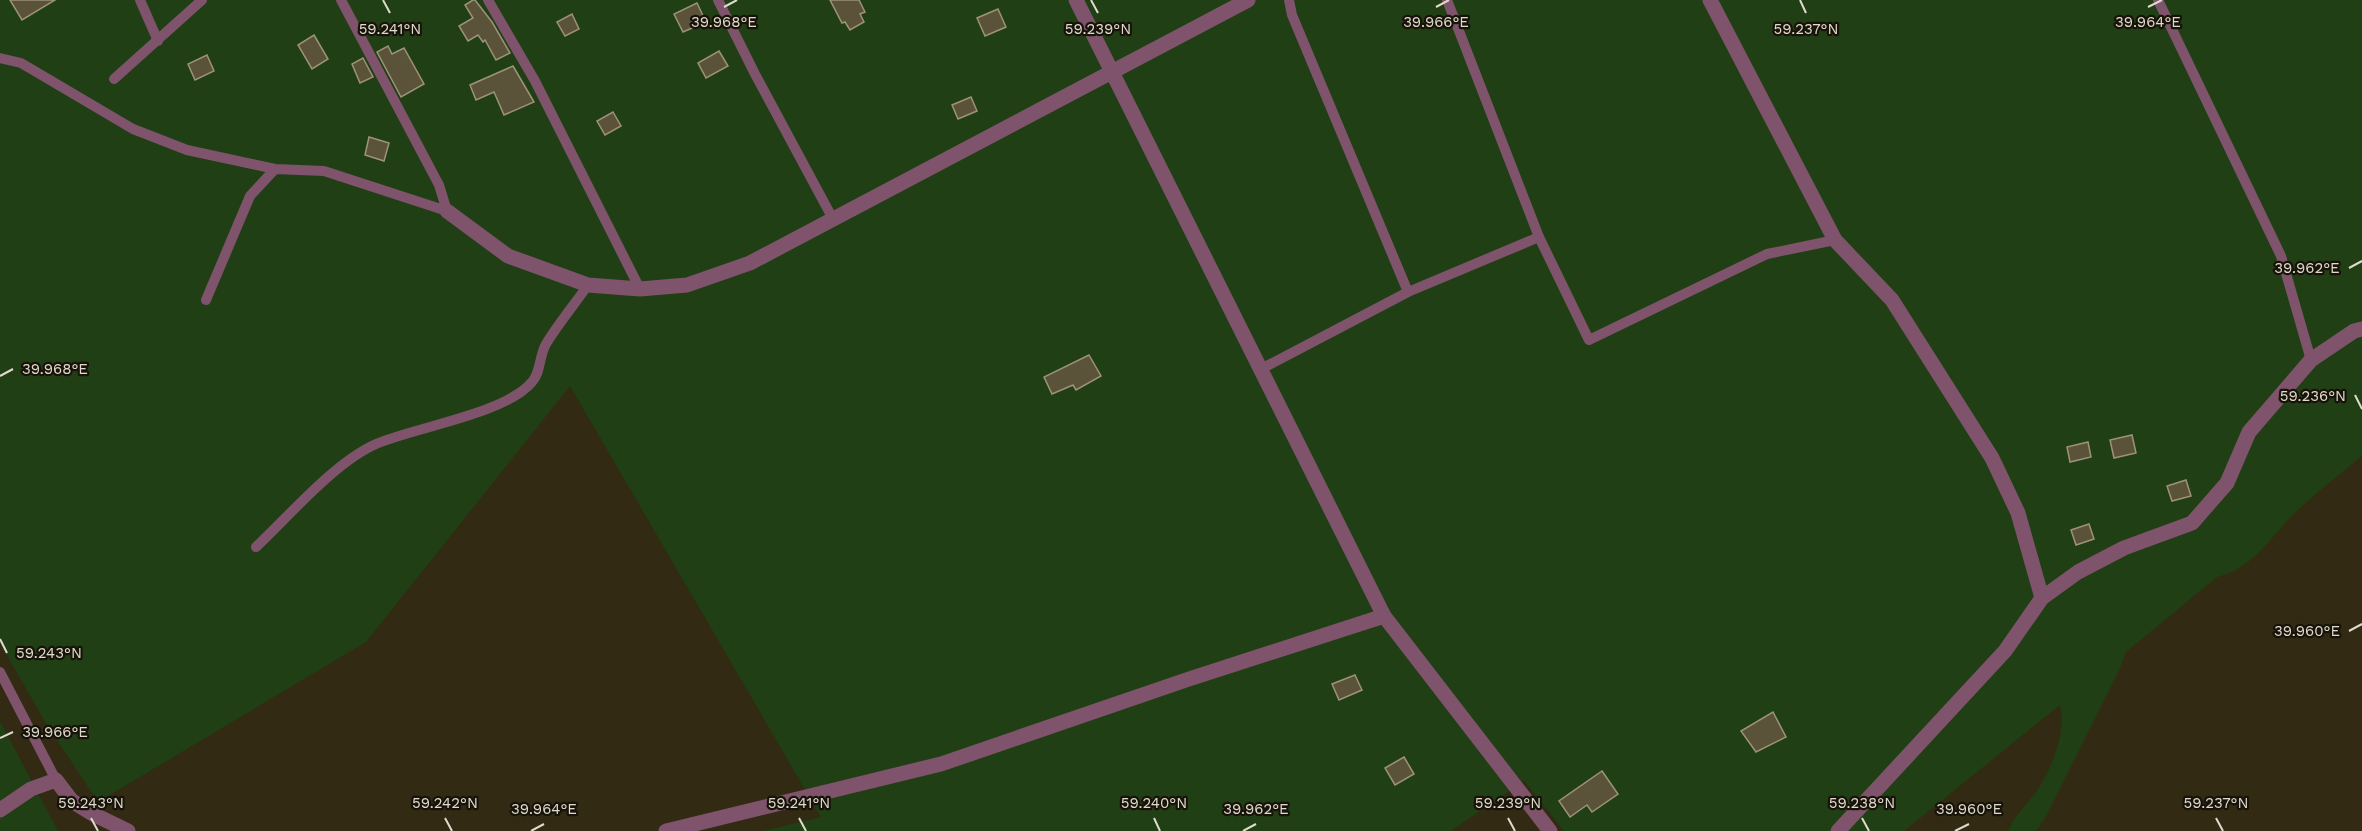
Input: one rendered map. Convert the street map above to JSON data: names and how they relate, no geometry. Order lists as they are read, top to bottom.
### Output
{
  "coordinates": [
    "39.966°E",
    "39.968°E",
    "39.964°E",
    "59.241°N",
    "59.239°N",
    "59.237°N",
    "39.962°E",
    "59.236°N",
    "39.960°E",
    "59.243°N",
    "59.242°N",
    "59.240°N",
    "59.238°N"
  ]
}
